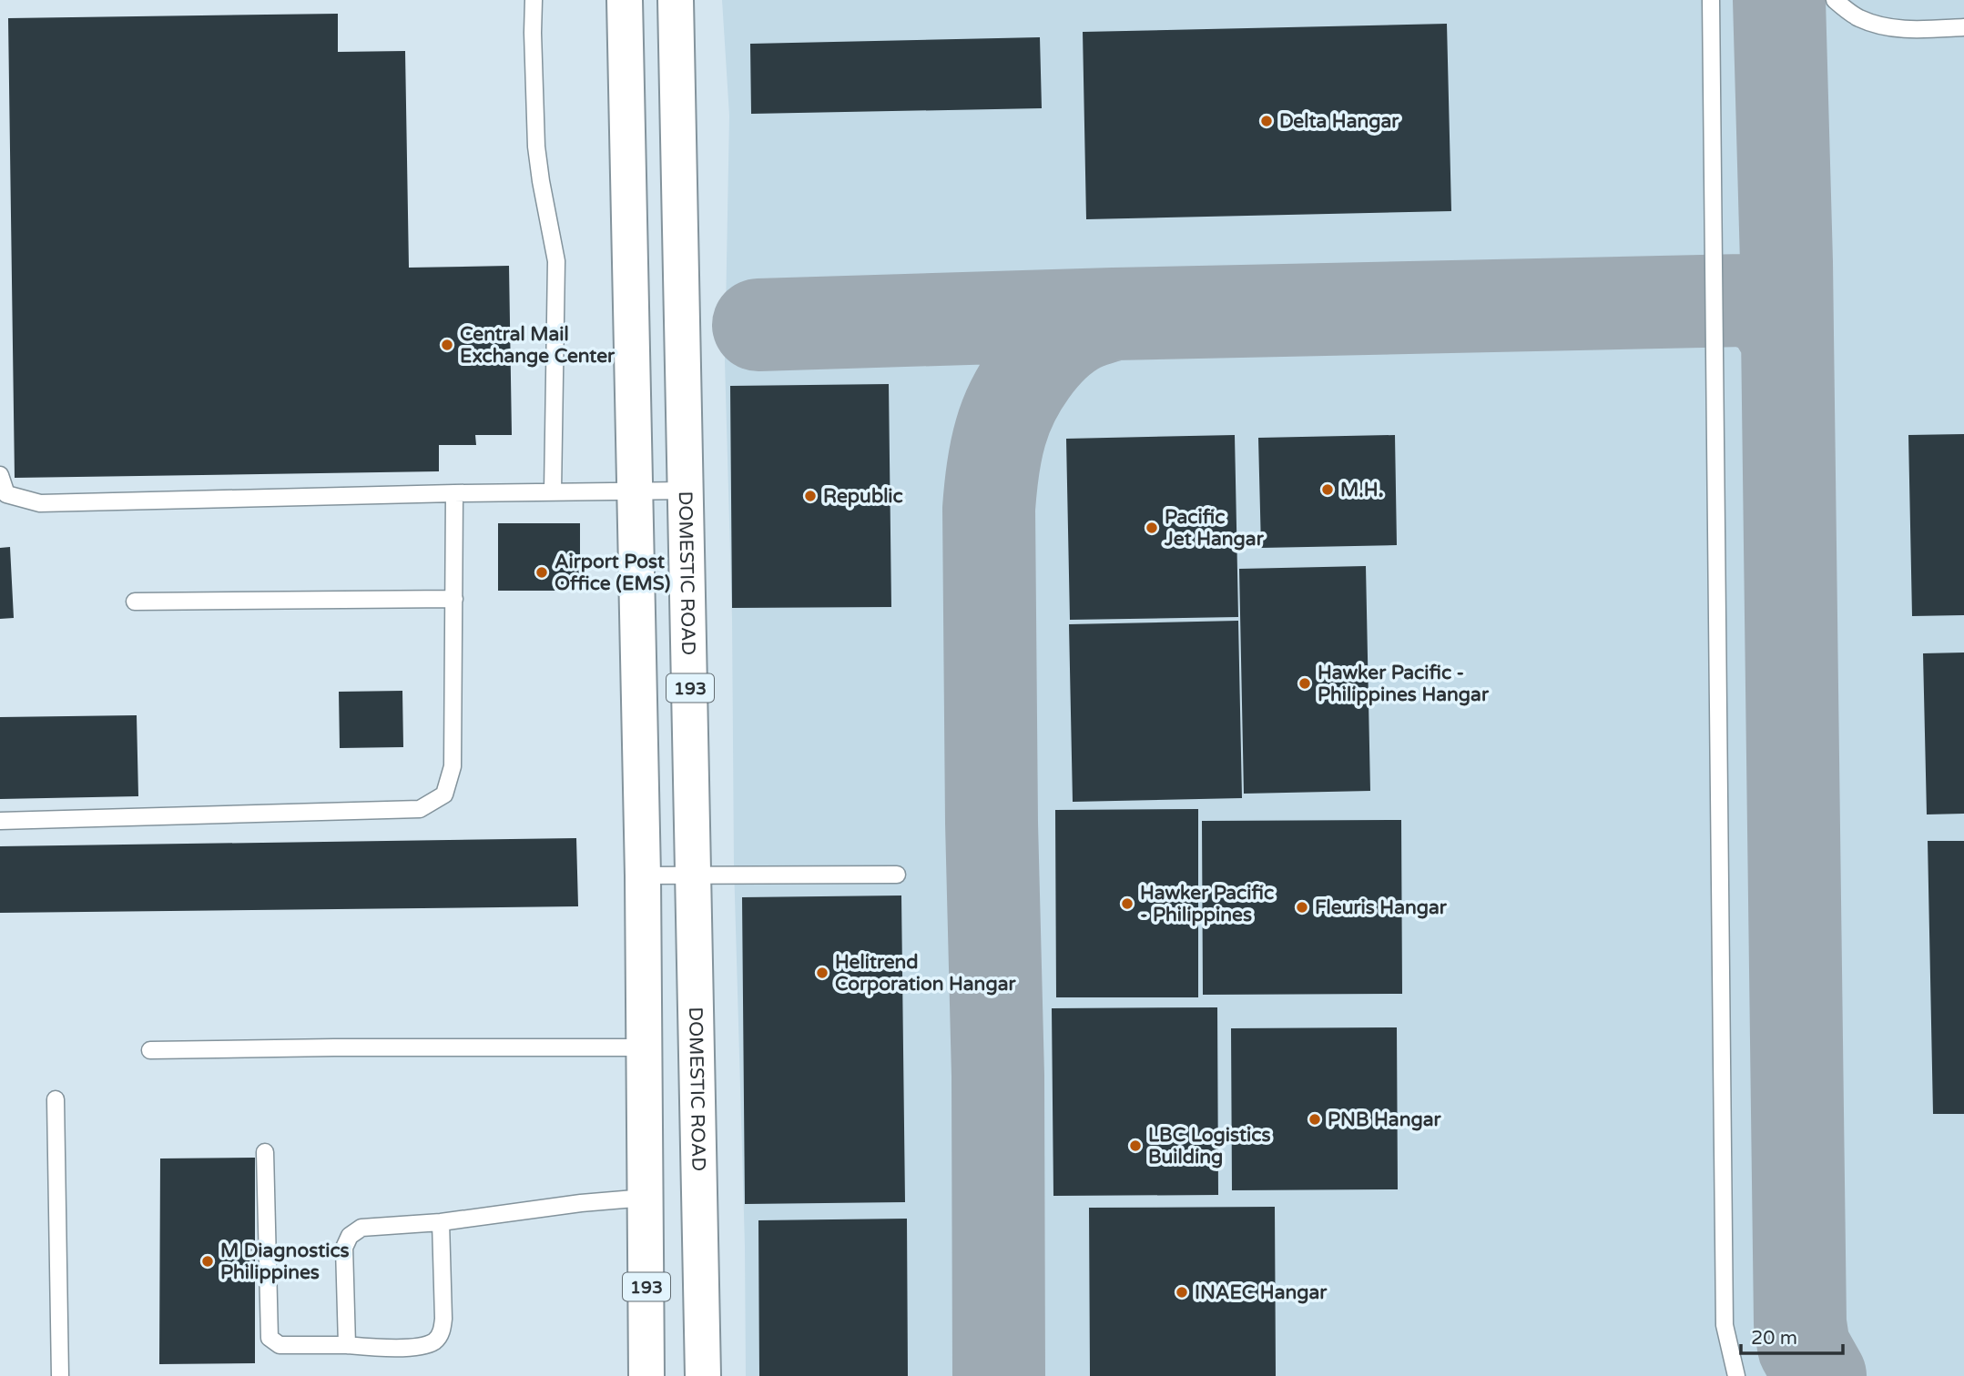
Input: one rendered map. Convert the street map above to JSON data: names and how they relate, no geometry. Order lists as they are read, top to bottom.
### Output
{
  "streets": {
    "main road": ["DOMESTIC ROAD", "193"]
  },
  "places": [
    "Delta Hangar",
    "Central Mail Exchange Center",
    "M.H.",
    "Republic",
    "Pacific Jet Hangar",
    "Airport Post Office (EMS)",
    "Hawker Pacific - Philippines Hangar",
    "Hawker Pacific - Philippines",
    "Fleuris Hangar",
    "Helitrend Corporation Hangar",
    "PNB Hangar",
    "LBC Logistics Building",
    "M Diagnostics Philippines",
    "INAEC Hangar"
  ],
  "scale_bar": "20 m"
}
